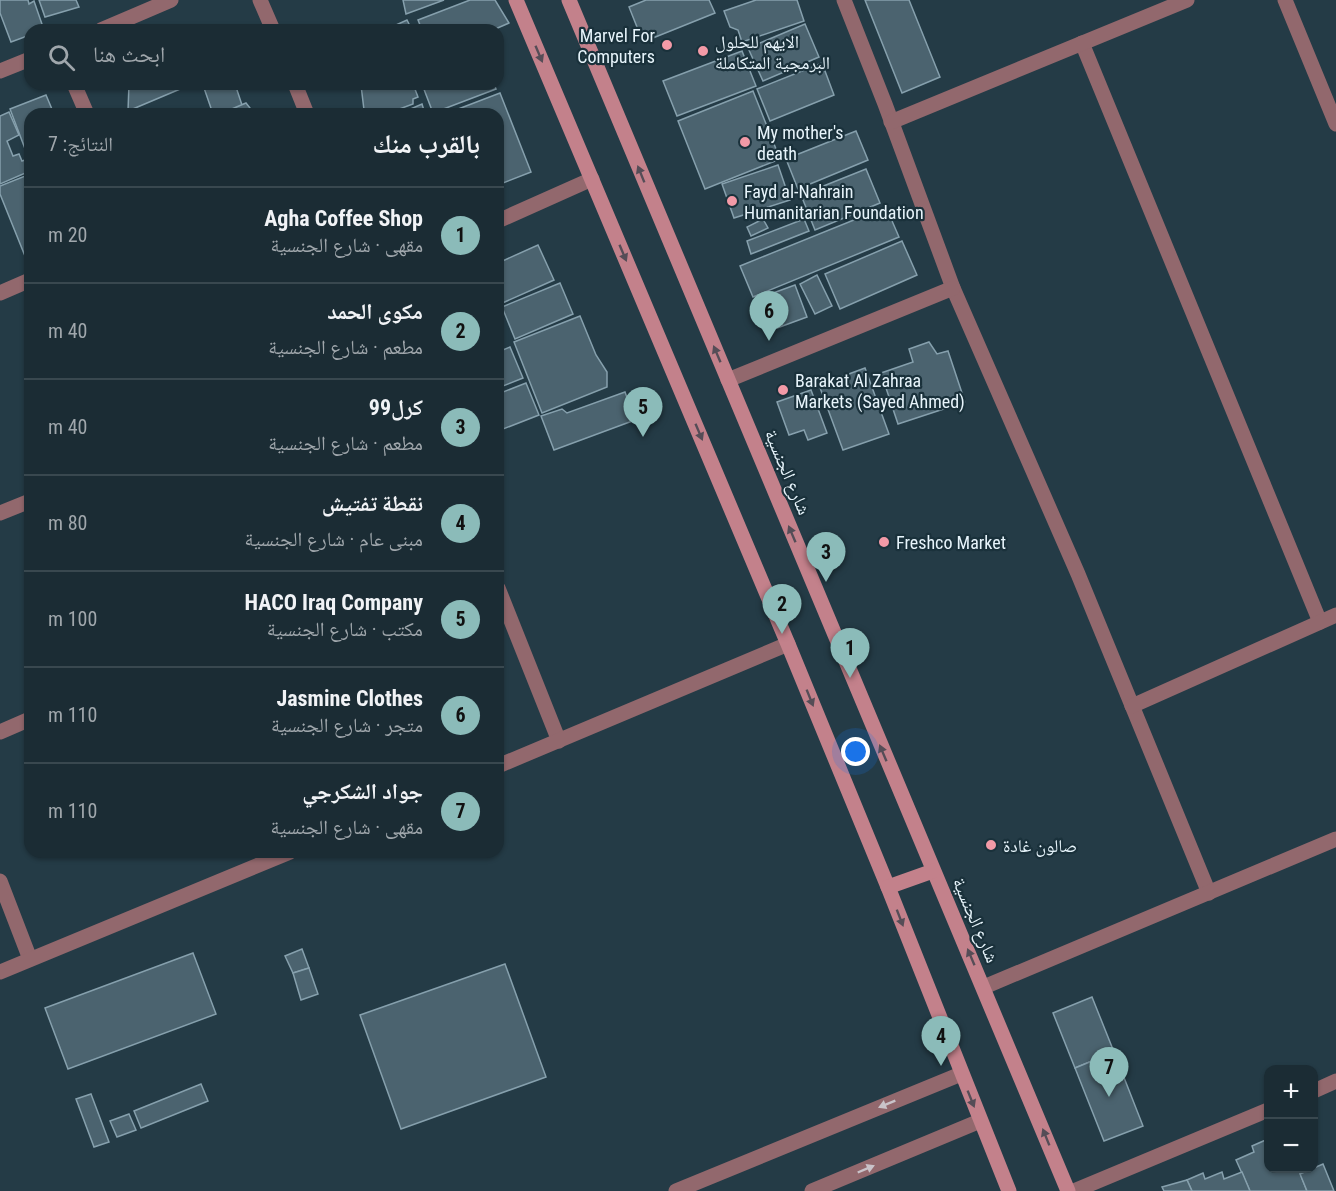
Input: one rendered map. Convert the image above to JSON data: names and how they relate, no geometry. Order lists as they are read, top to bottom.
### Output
{
  "streets": {
    "main road": ["شارع الجنسية"]
  },
  "places": [
    "Marvel For Computers",
    "الايهم للحلول البرمجية المتكاملة",
    "My mother's death",
    "Fayd al-Nahrain Humanitarian Foundation",
    "Barakat Al Zahraa Markets (Sayed Ahmed)",
    "Freshco Market",
    "صالون غادة"
  ],
  "page": {
    "search": "ابحث هنا",
    "heading": ["بالقرب منك", "النتائج: 7"],
    "list": [
      {
        "mark": "1",
        "name": "Agha Coffee Shop",
        "note": "مقهى · شارع الجنسية",
        "value": "20 m"
      },
      {
        "mark": "2",
        "name": "مكوى الحمد",
        "note": "مطعم · شارع الجنسية",
        "value": "40 m"
      },
      {
        "mark": "3",
        "name": "كرل99",
        "note": "مطعم · شارع الجنسية",
        "value": "40 m"
      },
      {
        "mark": "4",
        "name": "نقطة تفتيش",
        "note": "مبنى عام · شارع الجنسية",
        "value": "80 m"
      },
      {
        "mark": "5",
        "name": "HACO Iraq Company",
        "note": "مكتب · شارع الجنسية",
        "value": "100 m"
      },
      {
        "mark": "6",
        "name": "Jasmine Clothes",
        "note": "متجر · شارع الجنسية",
        "value": "110 m"
      },
      {
        "mark": "7",
        "name": "جواد الشكرجي",
        "note": "مقهى · شارع الجنسية",
        "value": "110 m"
      }
    ],
    "pins": [
      "6",
      "5",
      "3",
      "2",
      "1",
      "4",
      "7"
    ],
    "map_buttons": ["+", "−"]
  }
}
